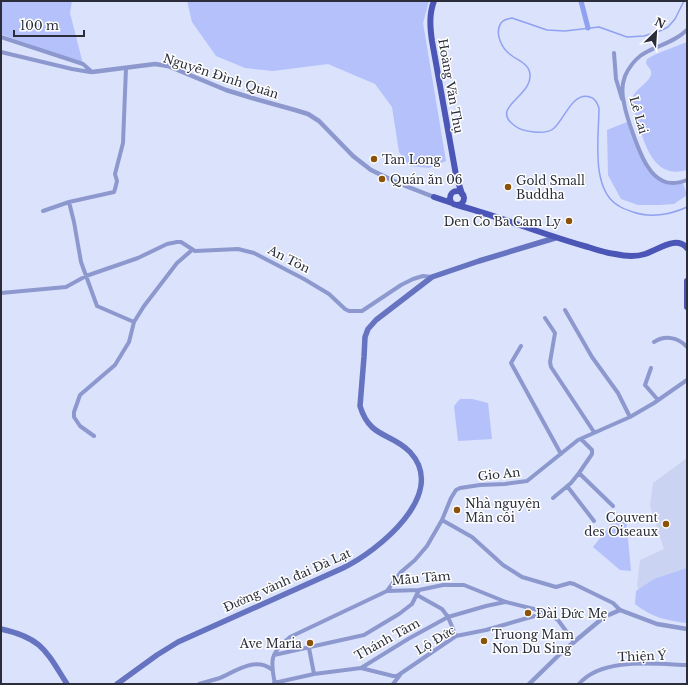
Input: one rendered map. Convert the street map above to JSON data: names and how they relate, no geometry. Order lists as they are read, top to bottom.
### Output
{
  "streets": {
    "main road": ["Hoàng Văn Thụ", "An Tôn", "Đường vành đai Đà Lạt"],
    "street": [
      "Nguyễn Đình Quân",
      "Lê Lai",
      "Gio An",
      "Mẫu Tâm",
      "Thánh Tâm",
      "Lộ Đức",
      "Thiện Ý"
    ]
  },
  "crossings": [
    ["An Tôn", "Đường vành đai Đà Lạt"],
    ["Gio An", "Mẫu Tâm"],
    ["Mẫu Tâm", "Thánh Tâm"],
    ["Mẫu Tâm", "Lộ Đức"]
  ],
  "places": [
    "Tan Long",
    "Quán ăn 06",
    "Gold Small Buddha",
    "Den Co Ba Cam Ly",
    "Nhà nguyện Mân côi",
    "Couvent des Oiseaux",
    "Đài Đức Mẹ",
    "Truong Mam Non Du Sing",
    "Ave Maria"
  ],
  "scale_bar": "100 m",
  "north": "top right"
}
